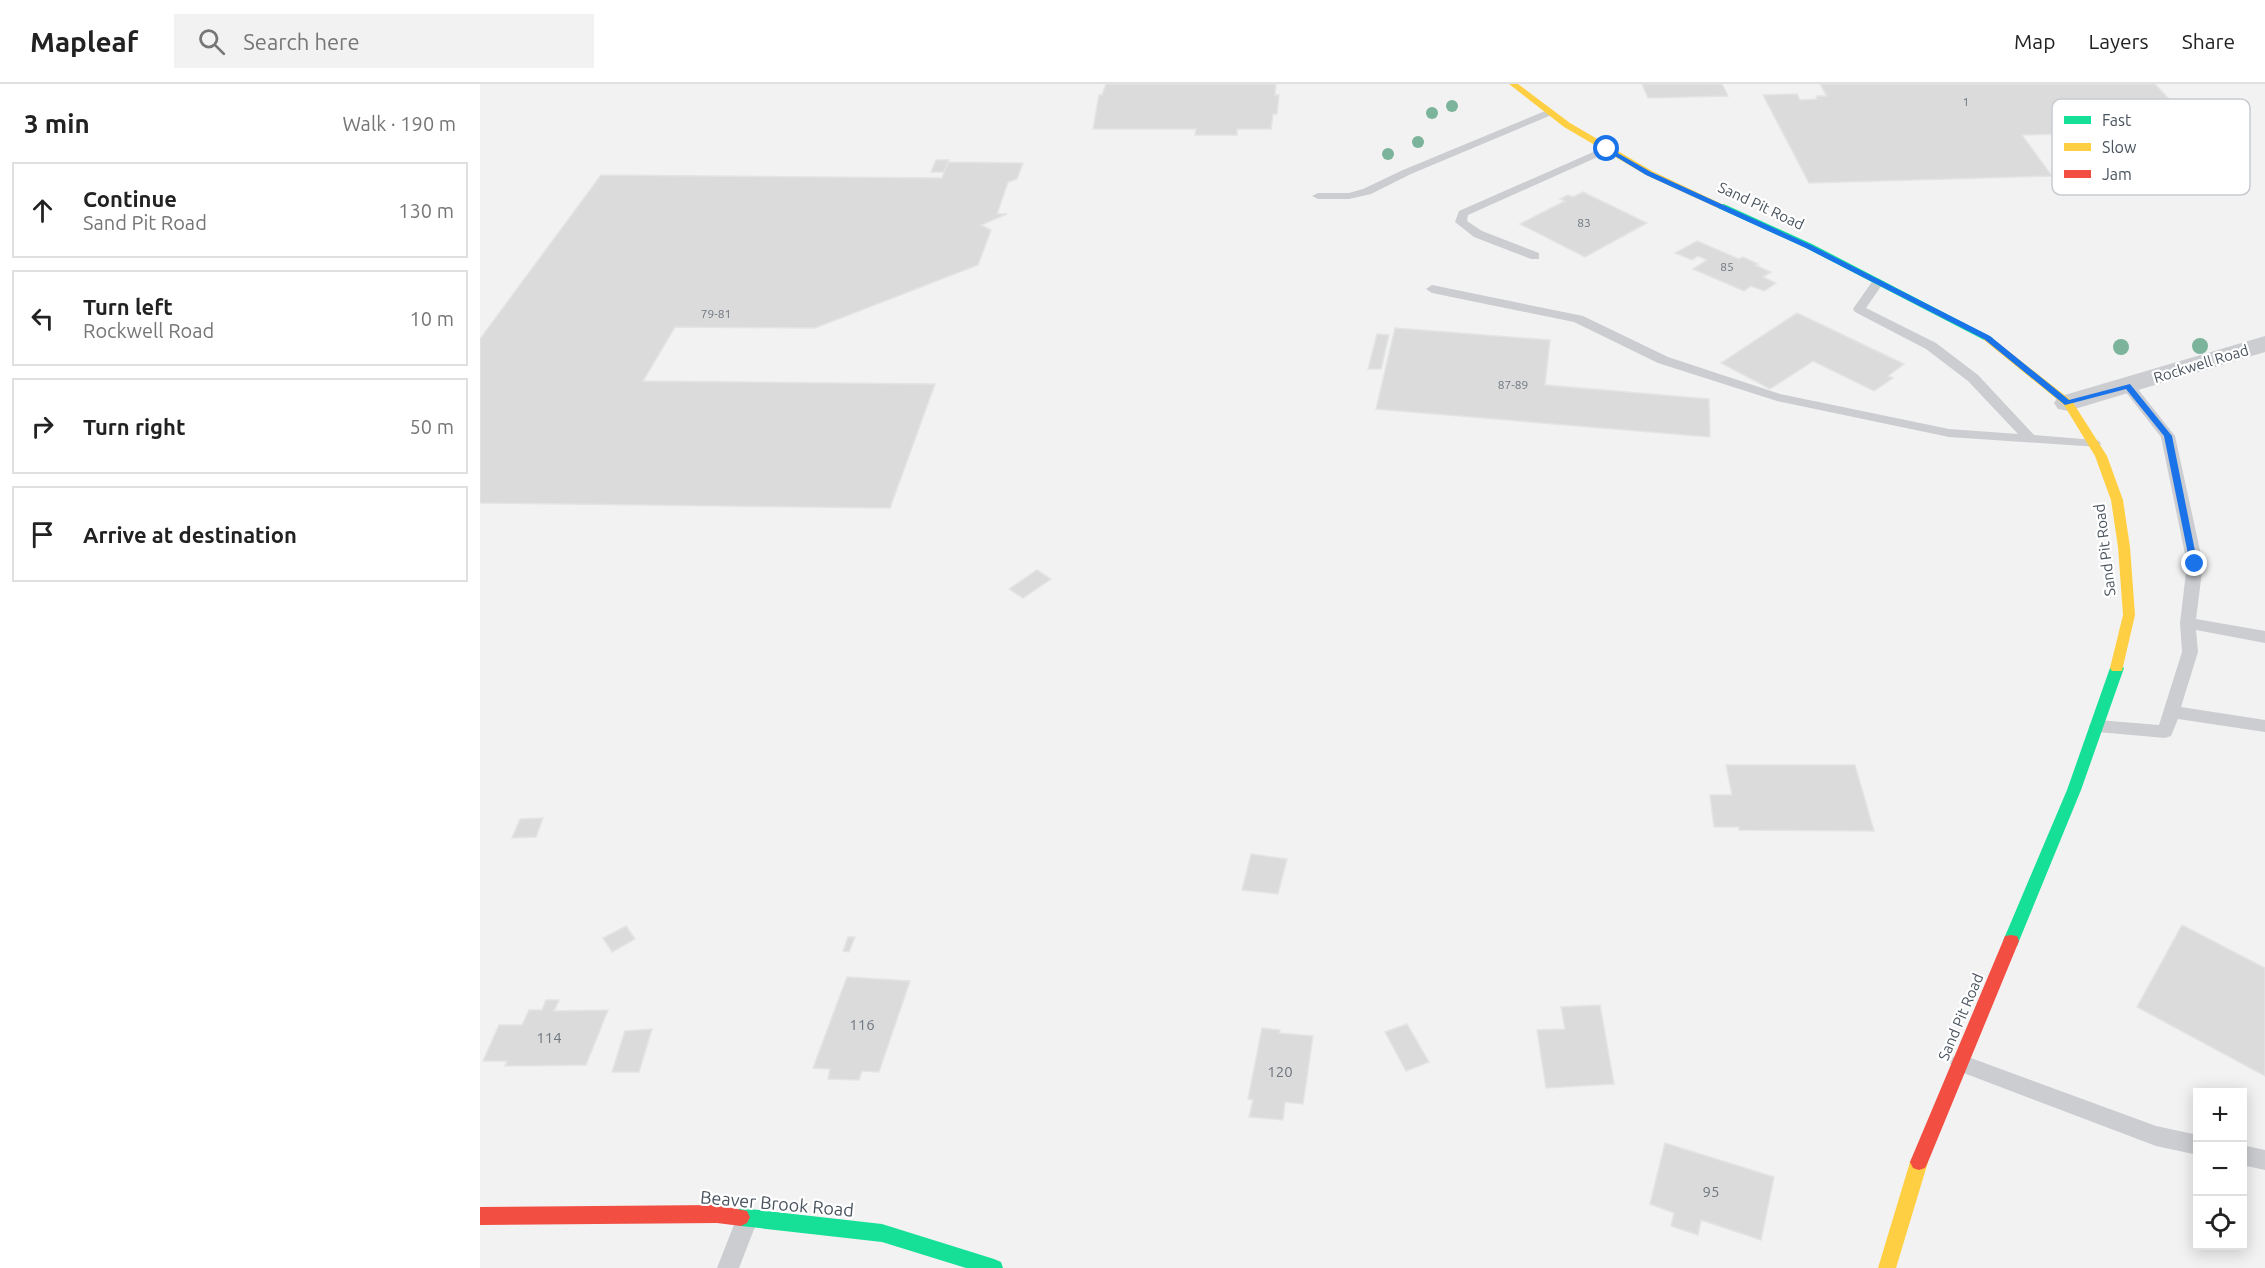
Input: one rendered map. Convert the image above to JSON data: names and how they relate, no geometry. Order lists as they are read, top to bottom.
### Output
{
  "streets": {
    "street": ["Sand Pit Road", "Rockwell Road", "Beaver Brook Road"]
  },
  "crossings": [
    ["Sand Pit Road", "Rockwell Road"]
  ],
  "house_numbers": [
    "1",
    "83",
    "85",
    "79-81",
    "87-89",
    "116",
    "114",
    "120",
    "95"
  ],
  "legend": ["Fast", "Slow", "Jam"],
  "page": {
    "header": "Mapleaf",
    "search": "Search here",
    "nav": ["Map", "Layers", "Share"],
    "heading": ["3 min", "Walk · 190 m"],
    "list": [
      ["Continue", "Sand Pit Road", "130 m"],
      ["Turn left", "Rockwell Road", "10 m"],
      ["Turn right", "50 m"],
      "Arrive at destination"
    ],
    "map_buttons": ["+", "−"]
  }
}
